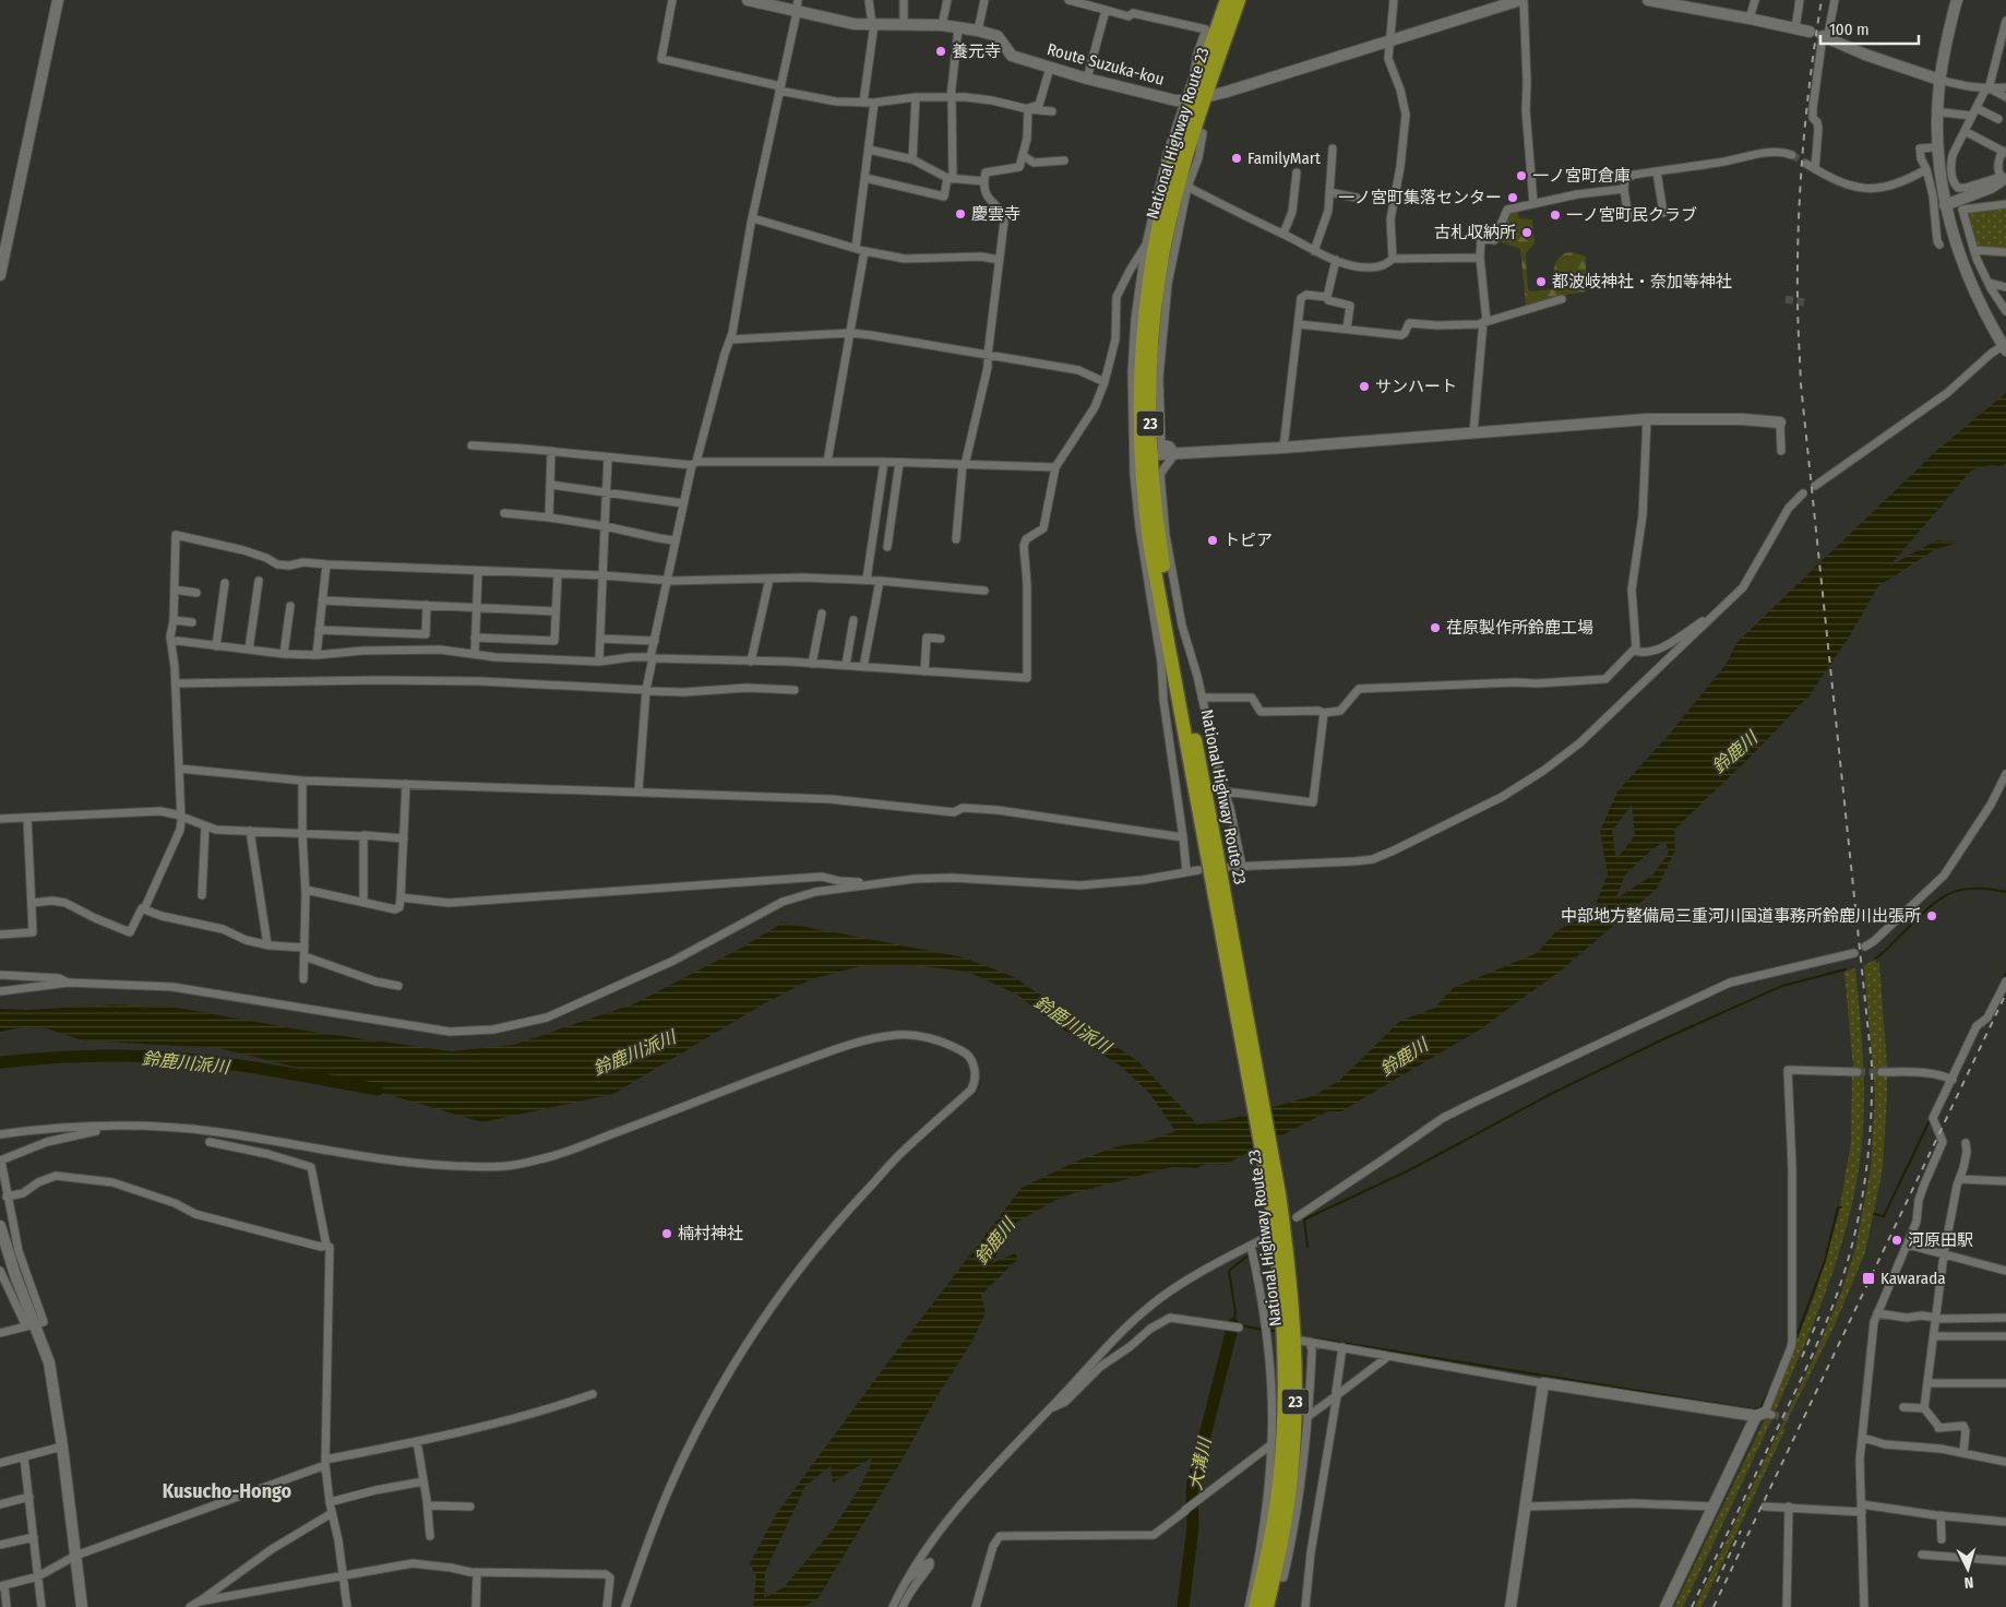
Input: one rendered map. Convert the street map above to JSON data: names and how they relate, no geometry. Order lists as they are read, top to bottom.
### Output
{
  "streets": {
    "highway": ["National Highway Route 23", "23"],
    "street": ["Route Suzuka-kou"]
  },
  "crossings": [
    ["Route Suzuka-kou", "National Highway Route 23"]
  ],
  "districts": ["Kusucho-Hongo"],
  "water": ["鈴鹿川", "鈴鹿川派川", "大溝川"],
  "places": {
    "other": [
      "養元寺",
      "FamilyMart",
      "一ノ宮町倉庫",
      "一ノ宮町集落センター",
      "慶雲寺",
      "一ノ宮町民クラブ",
      "古札収納所",
      "都波岐神社・奈加等神社",
      "サンハート",
      "トピア",
      "荏原製作所鈴鹿工場",
      "中部地方整備局三重河川国道事務所鈴鹿川出張所",
      "楠村神社",
      "河原田駅"
    ],
    "transit": ["Kawarada"]
  },
  "scale_bar": "100 m",
  "north": "bottom"
}
